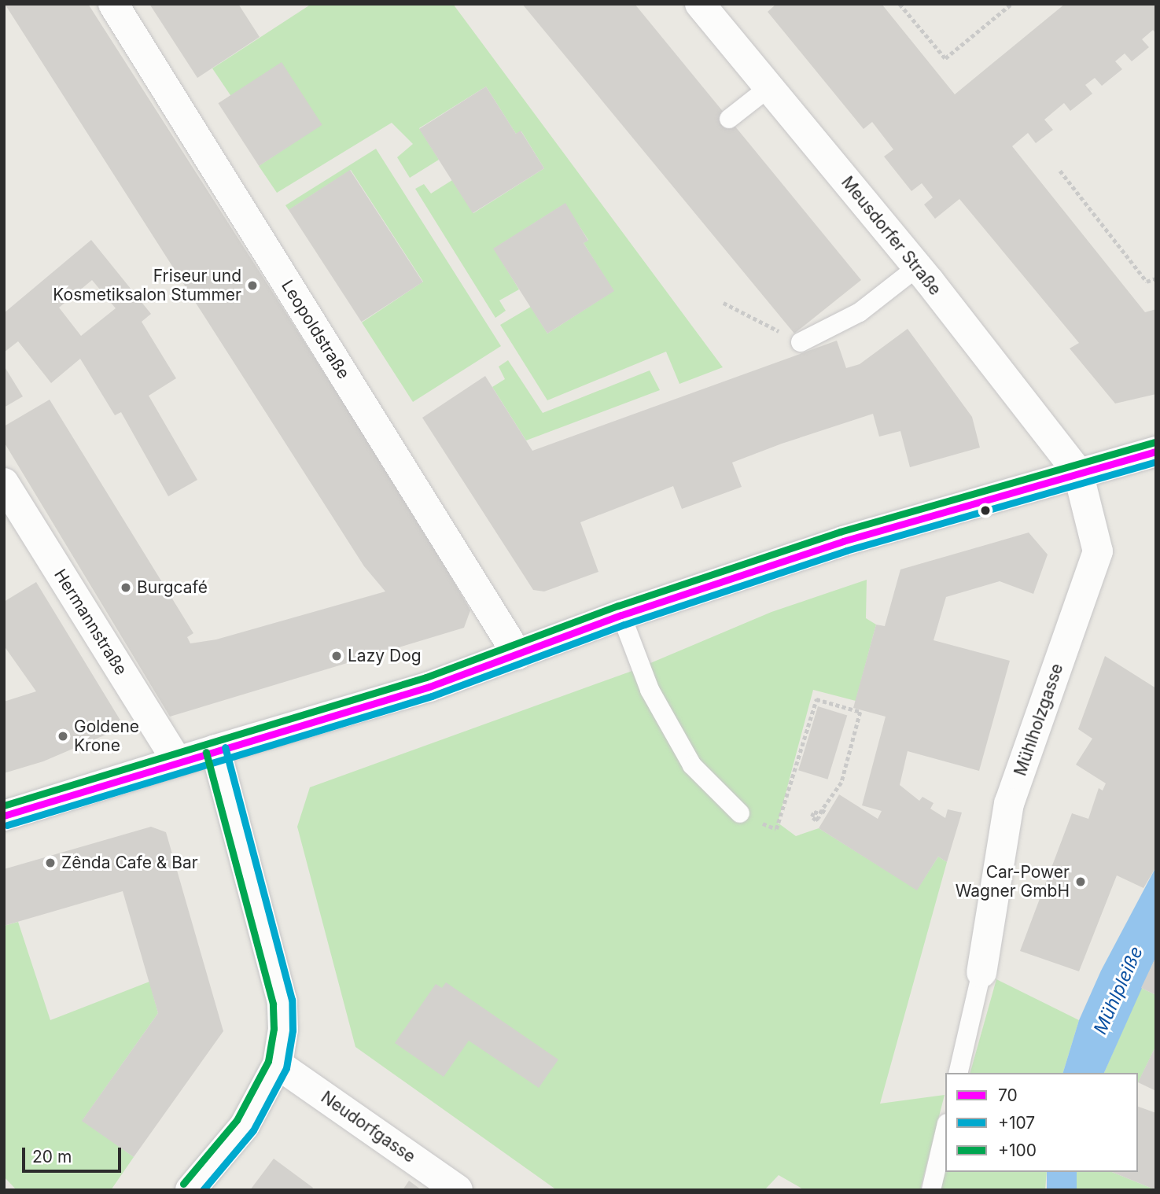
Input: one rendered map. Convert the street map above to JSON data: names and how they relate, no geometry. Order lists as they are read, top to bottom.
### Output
{
  "streets": {
    "street": [
      "Meusdorfer Straße",
      "Leopoldstraße",
      "Hermannstraße",
      "Mühlholzgasse",
      "Neudorfgasse"
    ]
  },
  "crossings": [
    ["Meusdorfer Straße", "Mühlholzgasse"]
  ],
  "water": ["Mühlpleiße"],
  "places": [
    "Friseur und Kosmetiksalon Stummer",
    "Burgcafé",
    "Lazy Dog",
    "Goldene Krone",
    "Zênda Cafe & Bar",
    "Car-Power Wagner GmbH"
  ],
  "lines": ["transit line +100", "transit line 70", "transit line +107"],
  "legend": ["70", "+107", "+100"],
  "scale_bar": "20 m"
}
